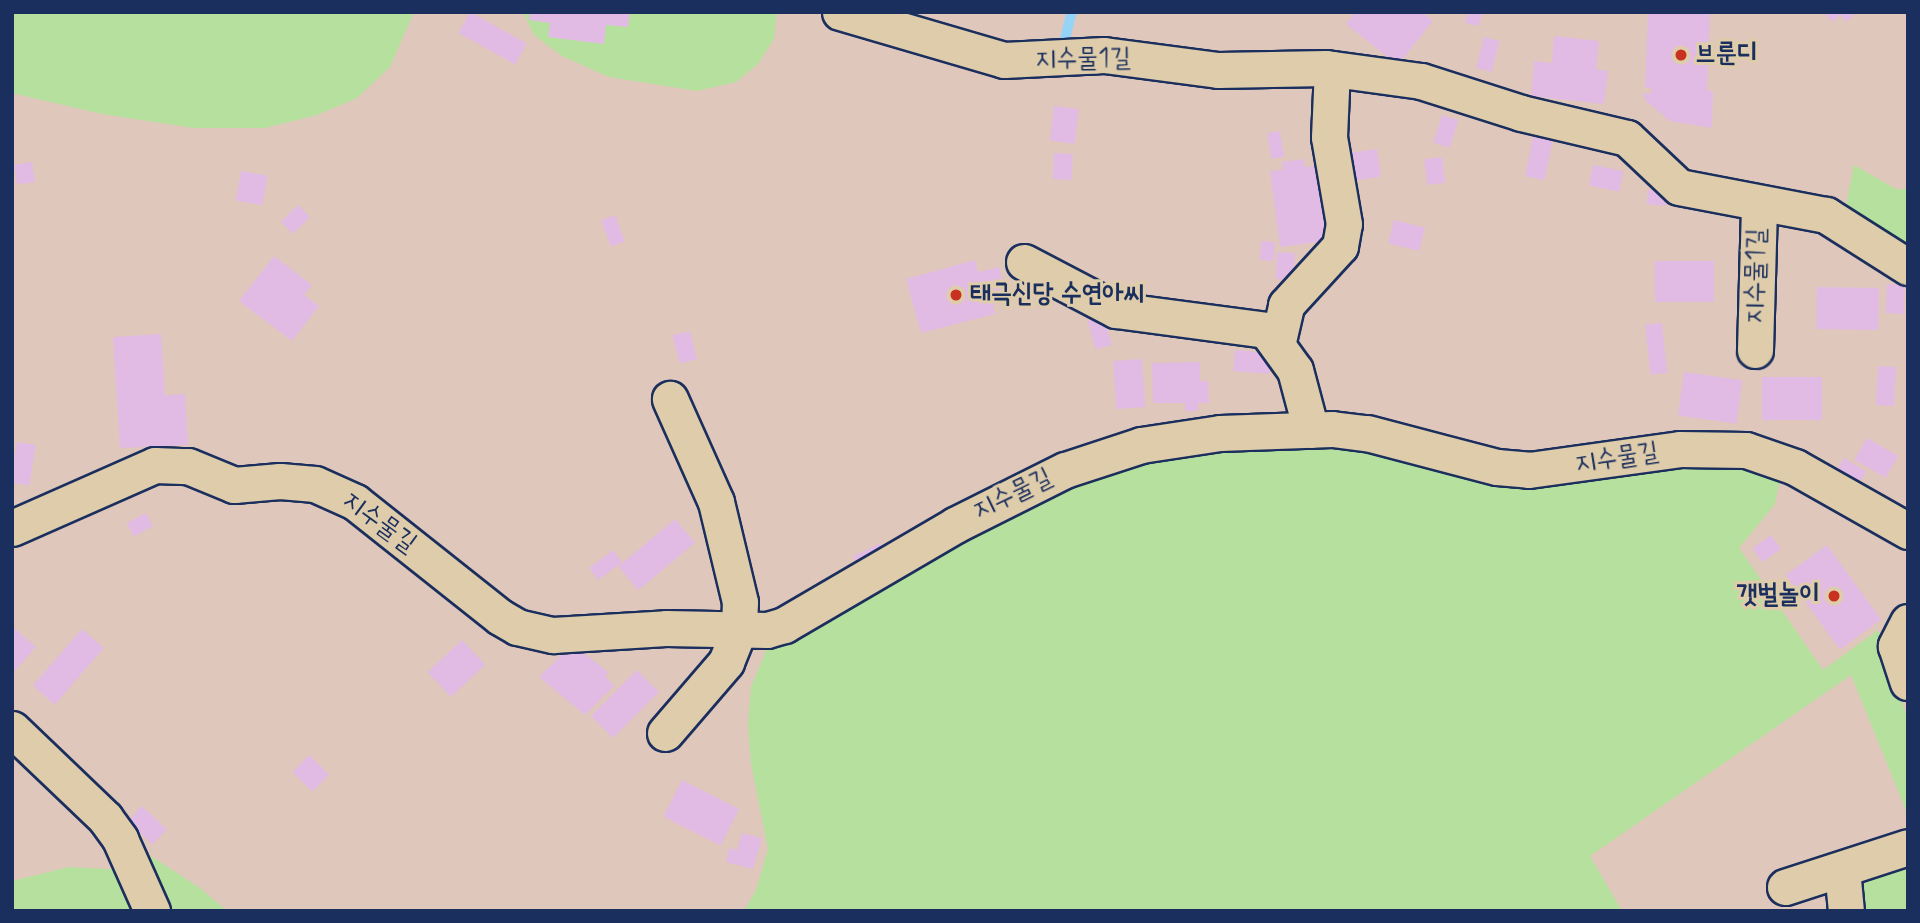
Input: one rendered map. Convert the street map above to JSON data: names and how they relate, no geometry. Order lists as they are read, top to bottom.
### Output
{
  "streets": {
    "lane": ["지수물1길", "지수물길"]
  },
  "places": ["브룬디", "태극신당 수연아씨", "갯벌놀이"]
}
